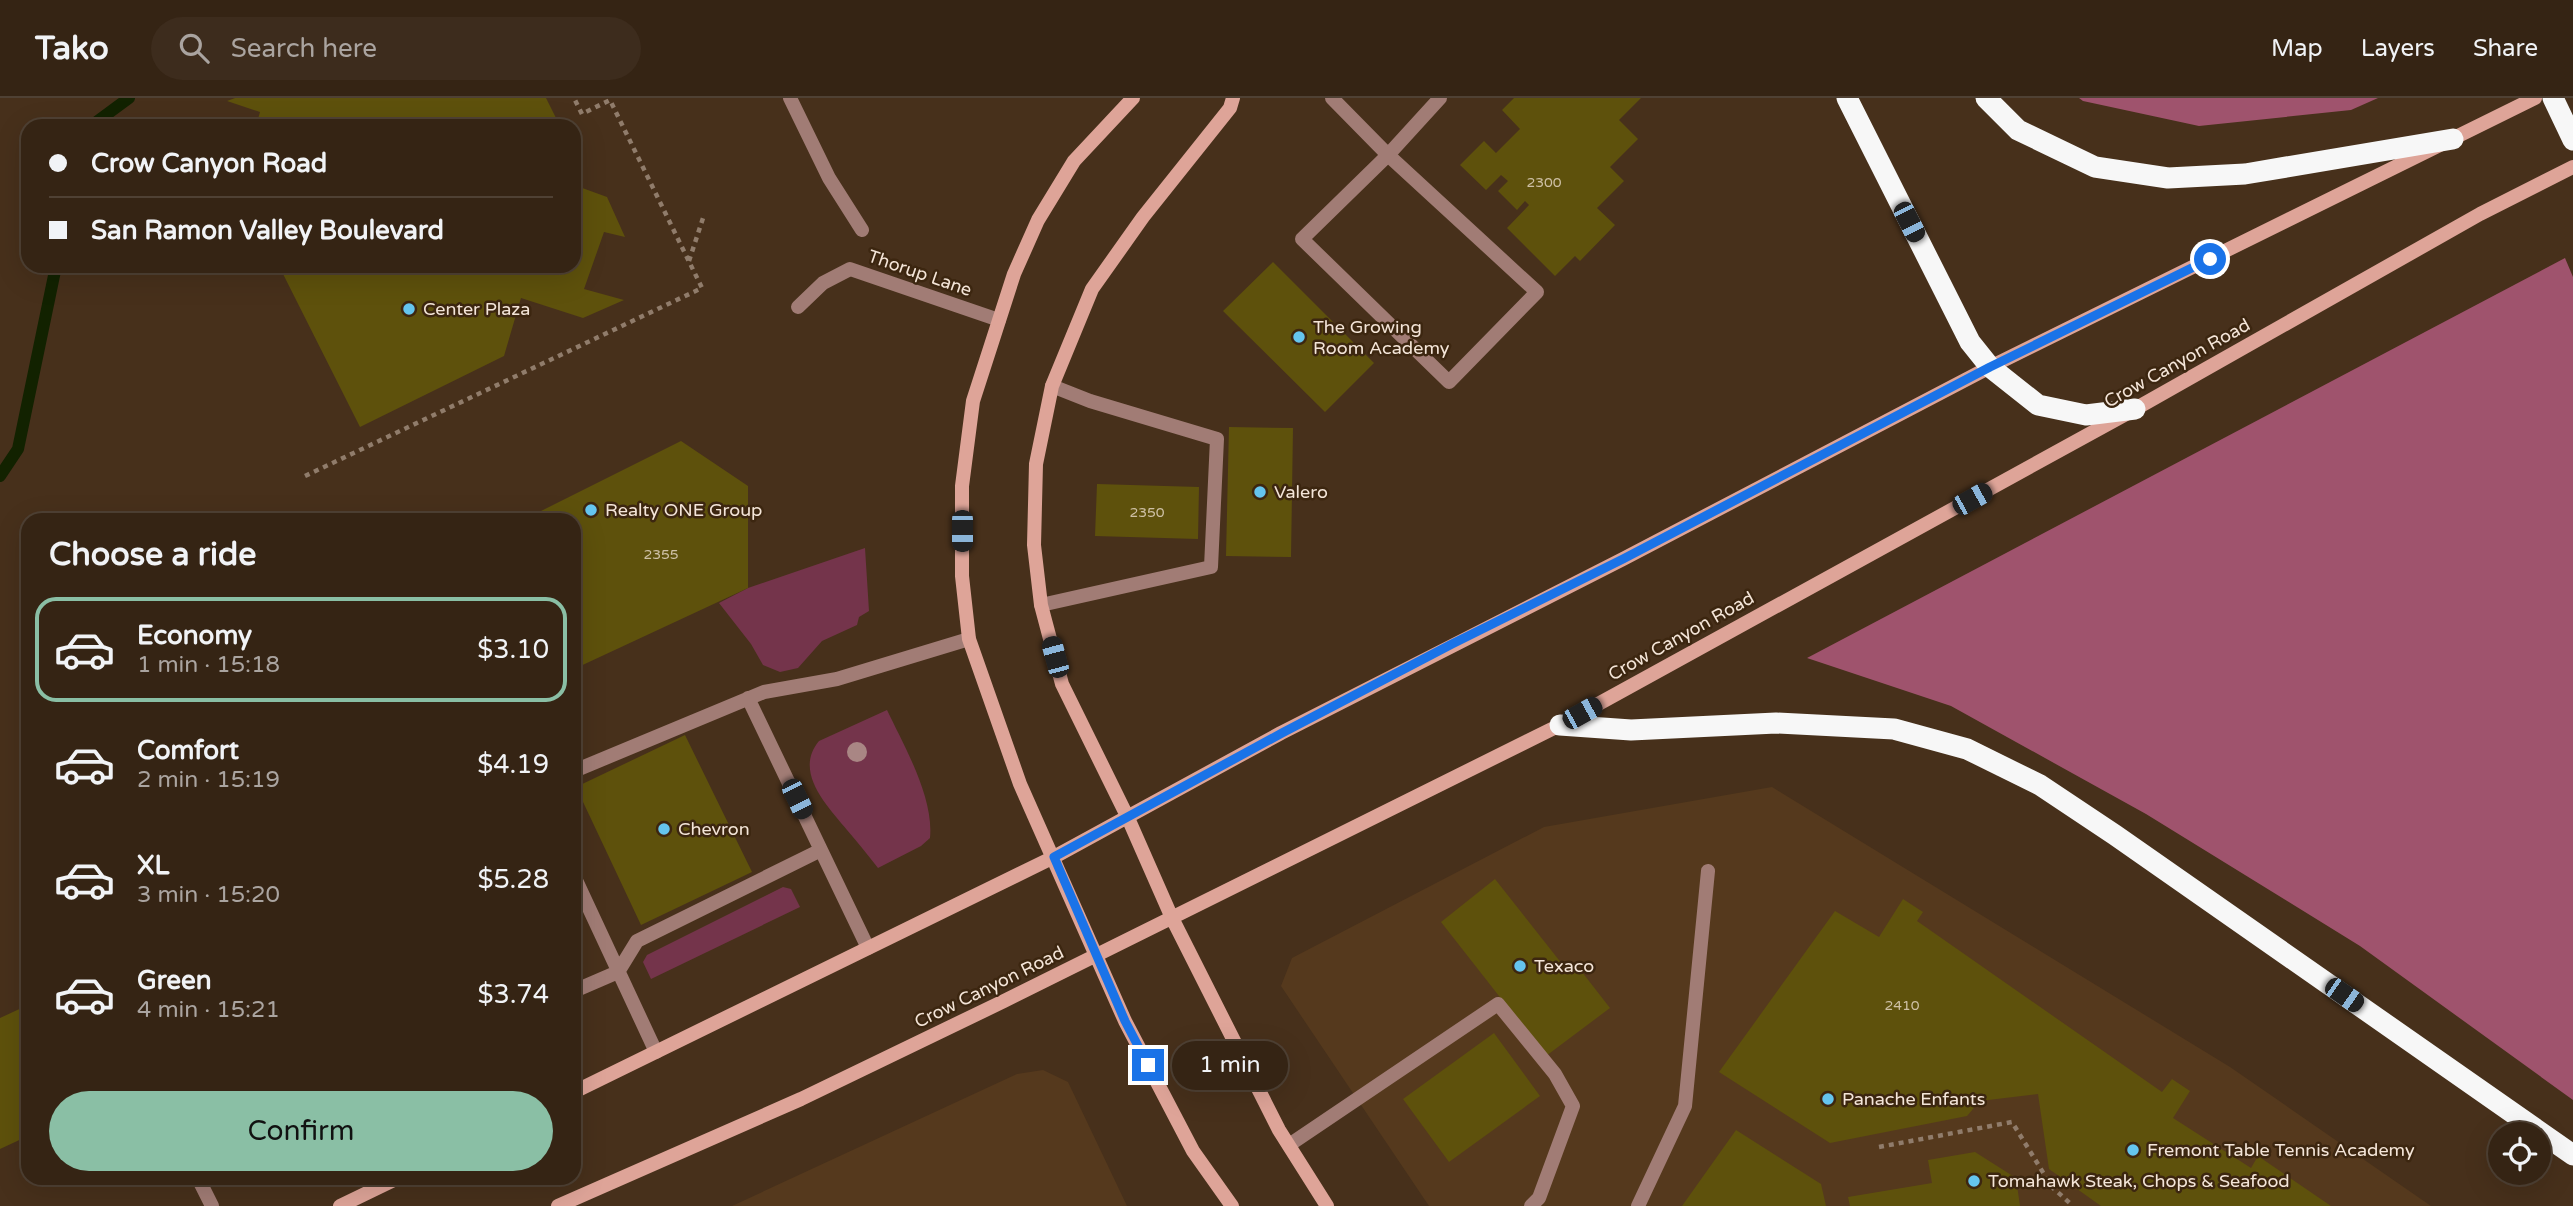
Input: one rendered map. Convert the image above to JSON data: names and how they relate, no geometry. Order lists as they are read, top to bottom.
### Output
{
  "streets": {
    "main road": ["Crow Canyon Road"],
    "street": ["Thorup Lane"]
  },
  "places": [
    "Center Plaza",
    "The Growing Room Academy",
    "Valero",
    "Realty ONE Group",
    "Chevron",
    "Texaco",
    "Panache Enfants",
    "Fremont Table Tennis Academy",
    "Tomahawk Steak, Chops & Seafood"
  ],
  "house_numbers": [
    "2300",
    "2350",
    "2355",
    "2410"
  ],
  "page": {
    "header": "Tako",
    "search": "Search here",
    "nav": ["Map", "Layers", "Share"],
    "banner": ["Crow Canyon Road", "San Ramon Valley Boulevard"],
    "heading": "Choose a ride",
    "list": [
      {
        "name": "Economy",
        "note": "1 min · 15:18",
        "value": "$3.10"
      },
      {
        "name": "Comfort",
        "note": "2 min · 15:19",
        "value": "$4.19"
      },
      {
        "name": "XL",
        "note": "3 min · 15:20",
        "value": "$5.28"
      },
      {
        "name": "Green",
        "note": "4 min · 15:21",
        "value": "$3.74"
      }
    ],
    "bubble": "1 min",
    "buttons": "Confirm"
  }
}
